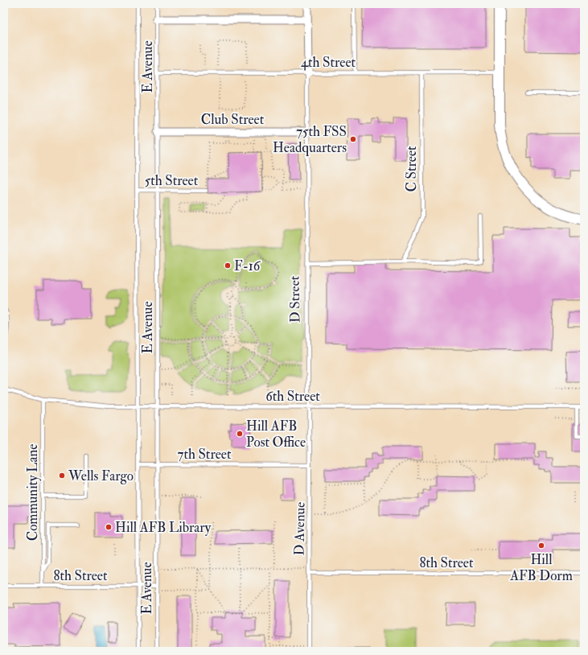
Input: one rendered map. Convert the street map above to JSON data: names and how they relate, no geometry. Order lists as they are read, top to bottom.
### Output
{
  "streets": {
    "street": ["Club Street"],
    "lane": [
      "4th Street",
      "E Avenue",
      "C Street",
      "5th Street",
      "D Street",
      "6th Street",
      "7th Street",
      "Community Lane",
      "D Avenue",
      "8th Street"
    ]
  },
  "crossings": [
    ["4th Street", "E Avenue"],
    ["4th Street", "C Street"],
    ["E Avenue", "Club Street"],
    ["E Avenue", "5th Street"],
    ["E Avenue", "6th Street"],
    ["E Avenue", "7th Street"],
    ["E Avenue", "8th Street"],
    ["Club Street", "D Street"],
    ["D Street", "6th Street"],
    ["D Street", "D Avenue"],
    ["6th Street", "Community Lane"],
    ["6th Street", "D Avenue"],
    ["7th Street", "D Avenue"],
    ["Community Lane", "8th Street"],
    ["D Avenue", "8th Street"]
  ],
  "places": [
    "75th FSS Headquarters",
    "F-16",
    "Hill AFB Post Office",
    "Wells Fargo",
    "Hill AFB Library",
    "Hill AFB Dorm"
  ]
}
